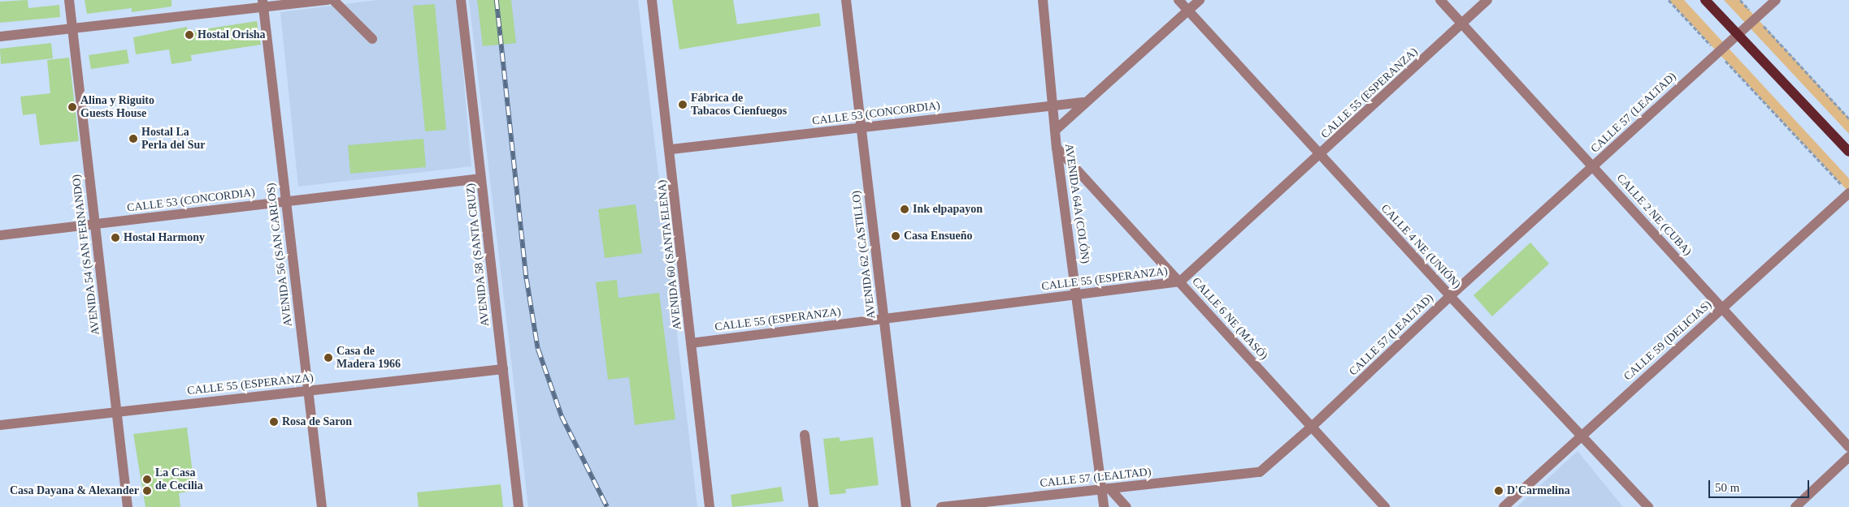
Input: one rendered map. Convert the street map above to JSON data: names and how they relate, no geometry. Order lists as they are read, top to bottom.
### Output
{
  "streets": {
    "street": [
      "CALLE 55 (ESPERANZA)",
      "CALLE 57 (LEALTAD)",
      "CALLE 53 (CONCORDIA)",
      "AVENIDA 64A (COLÓN)",
      "CALLE 2 NE (CUBA)",
      "CALLE 4 NE (UNIÓN)",
      "AVENIDA 54 (SAN FERNANDO)",
      "AVENIDA 56 (SAN CARLOS)",
      "AVENIDA 58 (SANTA CRUZ)",
      "AVENIDA 60 (SANTA ELENA)",
      "AVENIDA 62 (CASTILLO)",
      "CALLE 6 NE (MASÓ)",
      "CALLE 59 (DELICIAS)"
    ]
  },
  "crossings": [
    ["CALLE 55 (ESPERANZA)", "AVENIDA 64A (COLÓN)"],
    ["CALLE 55 (ESPERANZA)", "CALLE 2 NE (CUBA)"],
    ["CALLE 55 (ESPERANZA)", "CALLE 4 NE (UNIÓN)"],
    ["CALLE 55 (ESPERANZA)", "AVENIDA 54 (SAN FERNANDO)"],
    ["CALLE 55 (ESPERANZA)", "AVENIDA 56 (SAN CARLOS)"],
    ["CALLE 55 (ESPERANZA)", "AVENIDA 58 (SANTA CRUZ)"],
    ["CALLE 55 (ESPERANZA)", "AVENIDA 60 (SANTA ELENA)"],
    ["CALLE 55 (ESPERANZA)", "AVENIDA 62 (CASTILLO)"],
    ["CALLE 55 (ESPERANZA)", "CALLE 6 NE (MASÓ)"],
    ["CALLE 57 (LEALTAD)", "AVENIDA 64A (COLÓN)"],
    ["CALLE 57 (LEALTAD)", "CALLE 2 NE (CUBA)"],
    ["CALLE 57 (LEALTAD)", "CALLE 4 NE (UNIÓN)"],
    ["CALLE 57 (LEALTAD)", "CALLE 6 NE (MASÓ)"],
    ["CALLE 53 (CONCORDIA)", "AVENIDA 64A (COLÓN)"],
    ["CALLE 53 (CONCORDIA)", "AVENIDA 54 (SAN FERNANDO)"],
    ["CALLE 53 (CONCORDIA)", "AVENIDA 56 (SAN CARLOS)"],
    ["CALLE 53 (CONCORDIA)", "AVENIDA 58 (SANTA CRUZ)"],
    ["CALLE 53 (CONCORDIA)", "AVENIDA 60 (SANTA ELENA)"],
    ["CALLE 53 (CONCORDIA)", "AVENIDA 62 (CASTILLO)"],
    ["AVENIDA 64A (COLÓN)", "CALLE 6 NE (MASÓ)"],
    ["CALLE 2 NE (CUBA)", "CALLE 59 (DELICIAS)"],
    ["CALLE 4 NE (UNIÓN)", "CALLE 59 (DELICIAS)"]
  ],
  "places": [
    "Hostal Orisha",
    "Fábrica de Tabacos Cienfuegos",
    "Alina y Riguito Guests House",
    "Hostal La Perla del Sur",
    "Ink elpapayon",
    "Casa Ensueño",
    "Hostal Harmony",
    "Casa de Madera 1966",
    "Rosa de Saron",
    "La Casa de Cecilia",
    "Casa Dayana & Alexander",
    "D'Carmelina"
  ],
  "scale_bar": "50 m"
}
